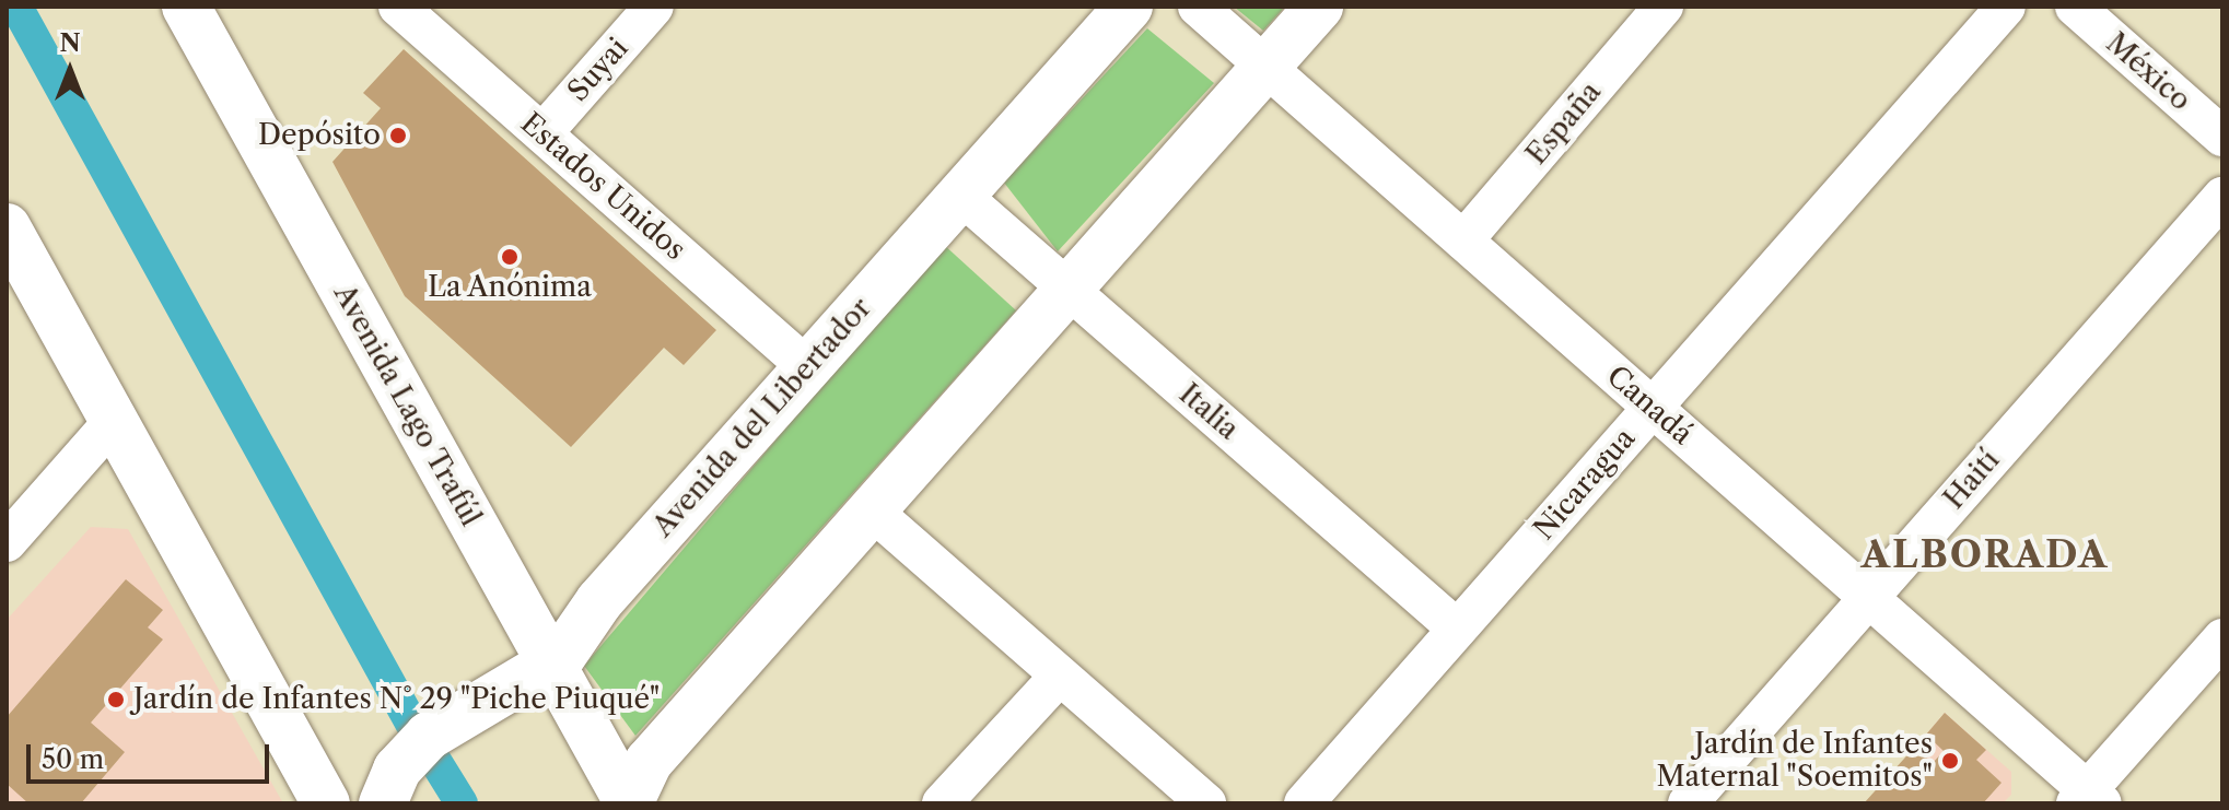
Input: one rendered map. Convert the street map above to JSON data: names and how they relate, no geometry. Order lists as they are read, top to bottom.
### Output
{
  "streets": {
    "main road": ["Avenida Lago Trafúl", "Avenida del Libertador"],
    "street": [
      "Suyai",
      "México",
      "España",
      "Estados Unidos",
      "Canadá",
      "Italia",
      "Haití",
      "Nicaragua"
    ]
  },
  "crossings": [
    ["Suyai", "Estados Unidos"],
    ["España", "Canadá"],
    ["Estados Unidos", "Avenida del Libertador"],
    ["Avenida Lago Trafúl", "Avenida del Libertador"],
    ["Canadá", "Haití"],
    ["Canadá", "Nicaragua"],
    ["Italia", "Avenida del Libertador"],
    ["Italia", "Nicaragua"]
  ],
  "districts": ["ALBORADA"],
  "places": [
    "Depósito",
    "La Anónima",
    "Jardín de Infantes N° 29 \"Piche Piuqué\"",
    "Jardín de Infantes Maternal \"Soemitos\""
  ],
  "scale_bar": "50 m",
  "north": "top"
}
